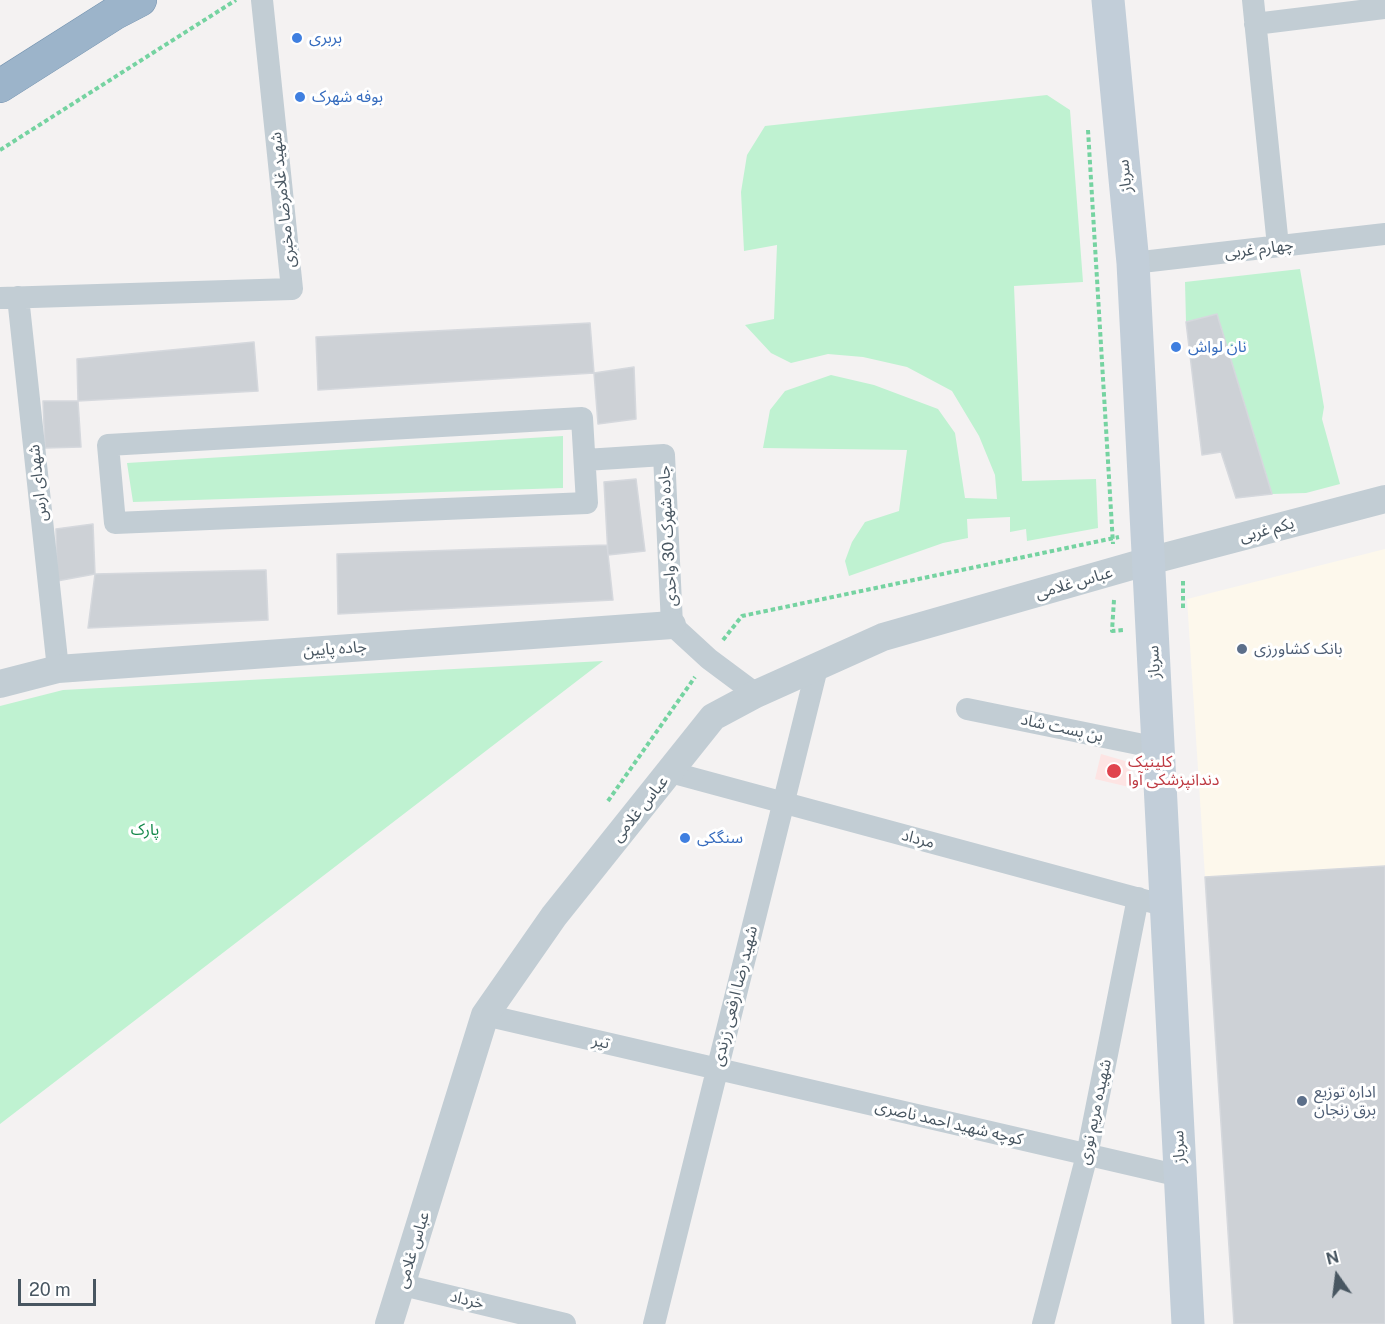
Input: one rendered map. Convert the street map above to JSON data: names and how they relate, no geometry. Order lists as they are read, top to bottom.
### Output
{
  "streets": {
    "main road": ["سرباز"],
    "street": [
      "شهید غلامرضا مخبری",
      "چهارم غربی",
      "شهدای ارس",
      "یکم غربی",
      "جاده شهرک 30 واحدی",
      "عباس غلامی",
      "جاده پایین",
      "بن بست شاد",
      "مرداد",
      "شهید رضا ارفعی زرندی",
      "تیر",
      "شهیده مریم نوری",
      "کوچه شهید احمد ناصری",
      "خرداد"
    ]
  },
  "crossings": [
    ["سرباز", "چهارم غربی"],
    ["سرباز", "یکم غربی"],
    ["سرباز", "عباس غلامی"],
    ["سرباز", "بن بست شاد"],
    ["سرباز", "مرداد"],
    ["سرباز", "شهیده مریم نوری"],
    ["سرباز", "کوچه شهید احمد ناصری"],
    ["شهید غلامرضا مخبری", "شهدای ارس"],
    ["شهدای ارس", "جاده پایین"],
    ["یکم غربی", "عباس غلامی"],
    ["جاده شهرک 30 واحدی", "عباس غلامی"],
    ["جاده شهرک 30 واحدی", "جاده پایین"],
    ["عباس غلامی", "مرداد"],
    ["عباس غلامی", "شهید رضا ارفعی زرندی"],
    ["عباس غلامی", "تیر"],
    ["عباس غلامی", "خرداد"],
    ["مرداد", "شهید رضا ارفعی زرندی"],
    ["مرداد", "شهیده مریم نوری"],
    ["شهید رضا ارفعی زرندی", "تیر"],
    ["شهید رضا ارفعی زرندی", "کوچه شهید احمد ناصری"],
    ["تیر", "کوچه شهید احمد ناصری"],
    ["شهیده مریم نوری", "کوچه شهید احمد ناصری"]
  ],
  "parks": ["پارک"],
  "places": [
    "بربری",
    "بوفه شهرک",
    "نان لواش",
    "بانک کشاورزی",
    "کلینیک دندانپزشکی آوا",
    "سنگکی",
    "اداره توزیع برق زنجان"
  ],
  "scale_bar": "20 m",
  "north": "top"
}
